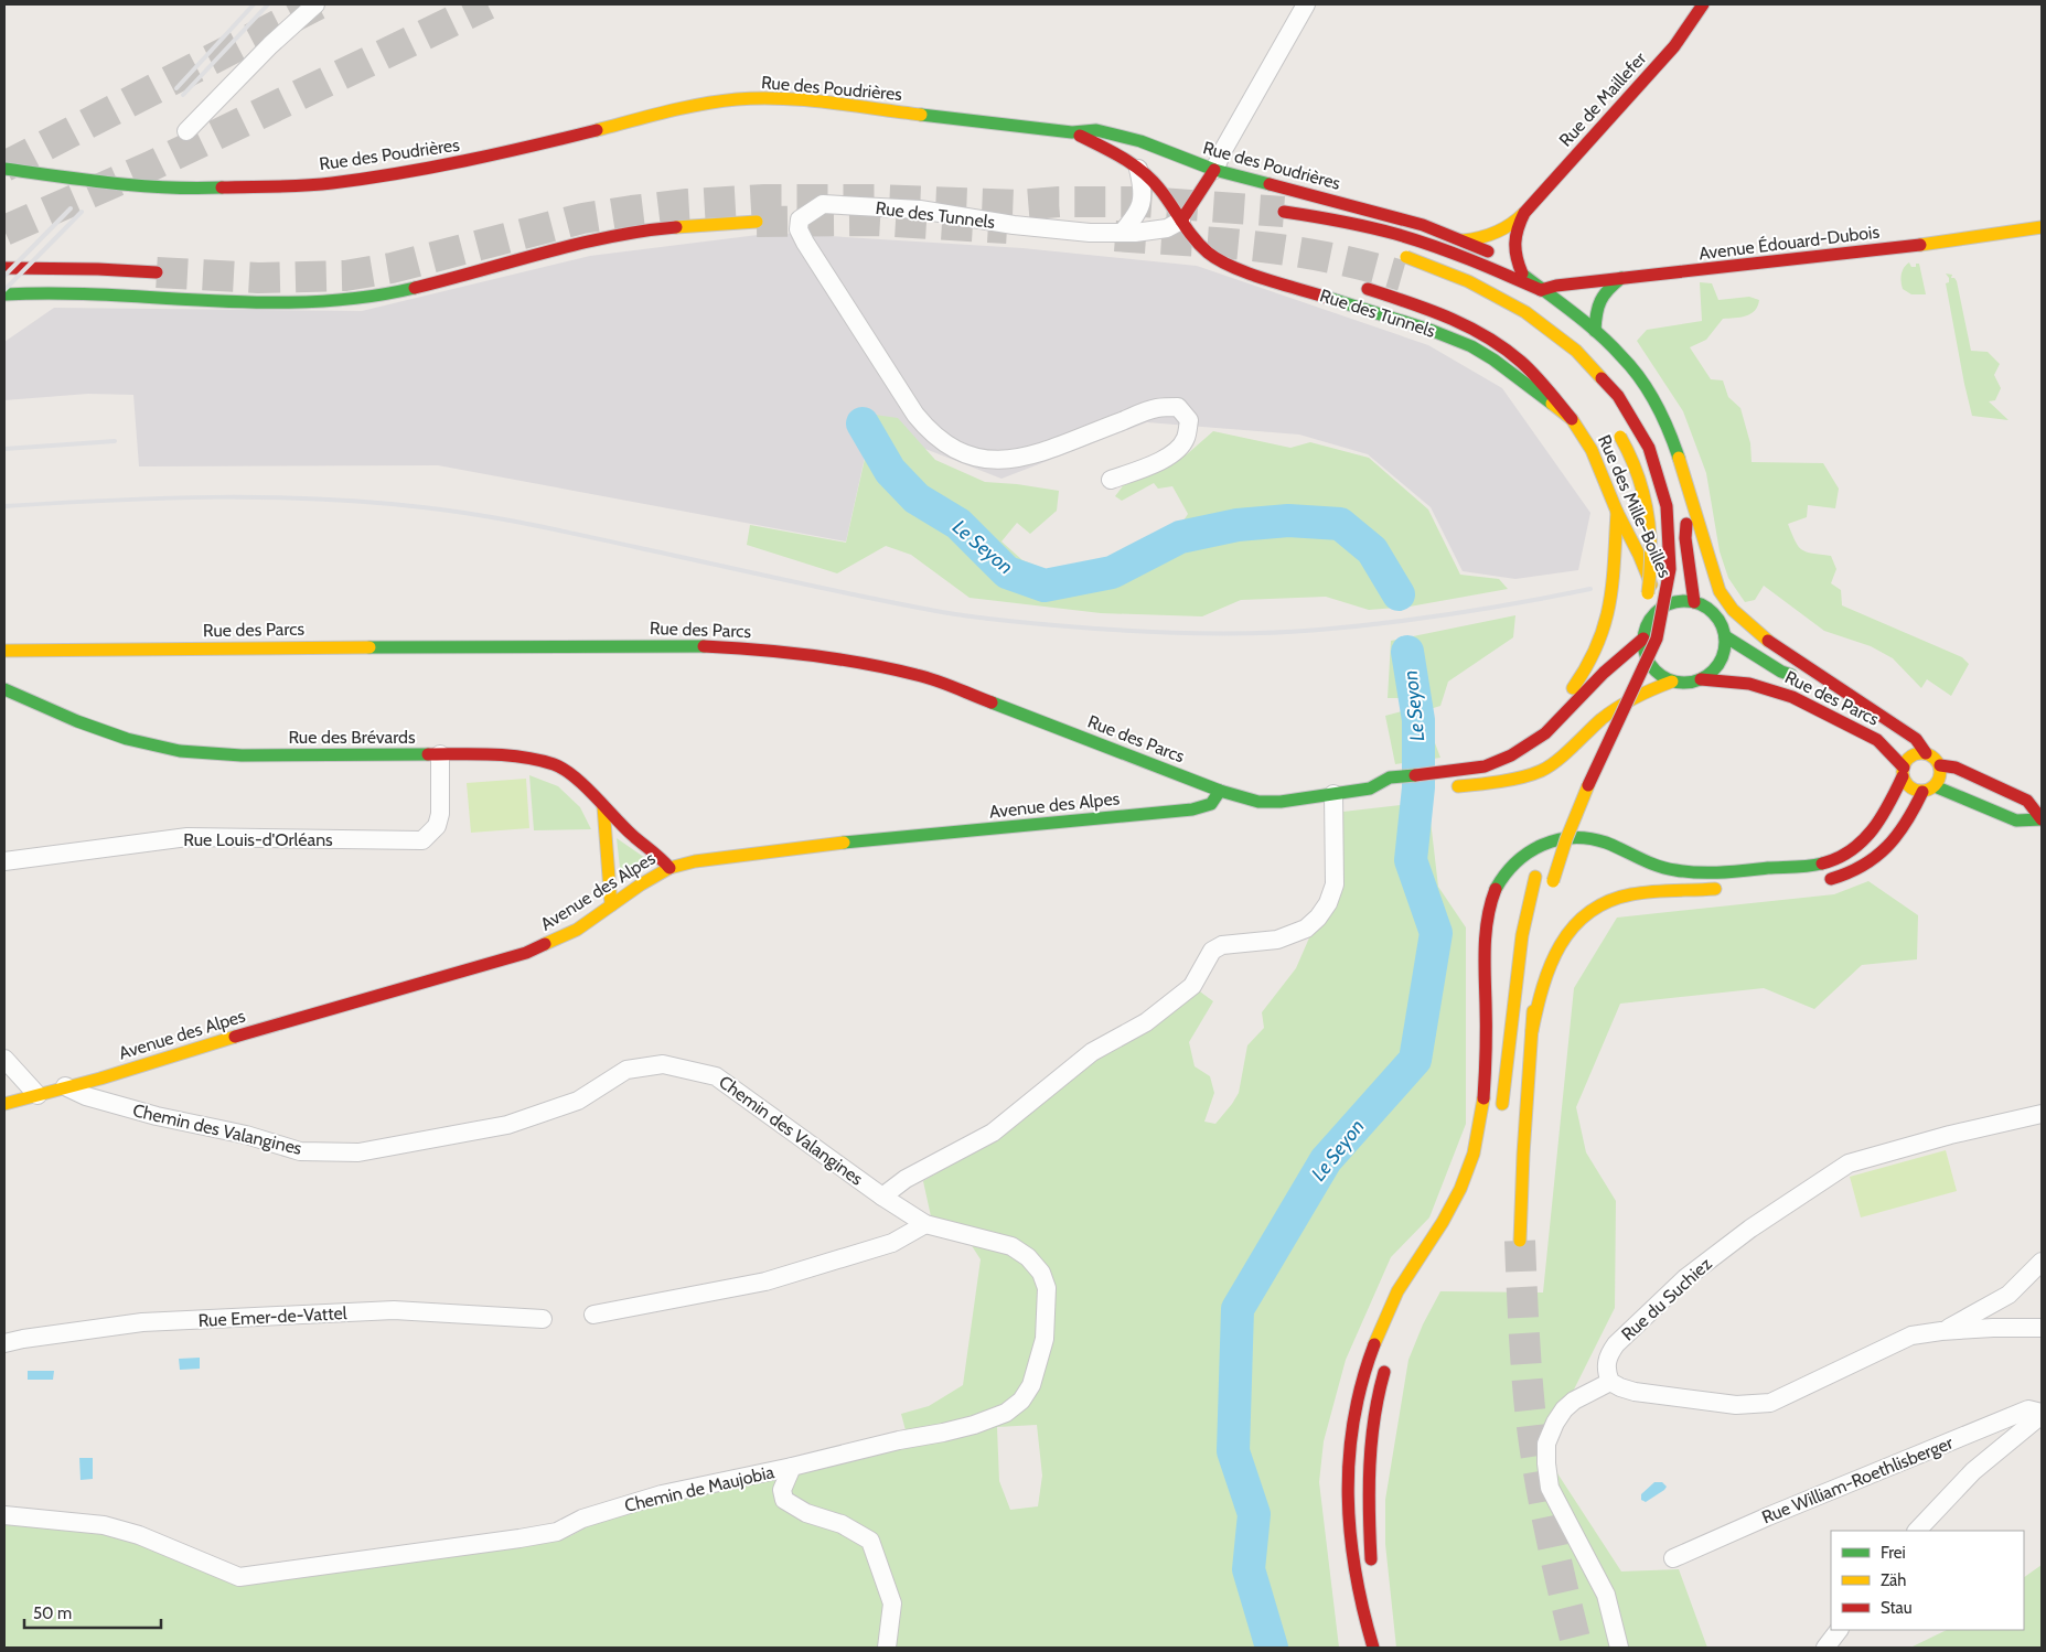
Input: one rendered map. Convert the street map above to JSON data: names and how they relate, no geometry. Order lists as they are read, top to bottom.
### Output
{
  "streets": {
    "main road": [
      "Rue des Poudrières",
      "Rue de Maillefer",
      "Rue des Tunnels",
      "Avenue Édouard-Dubois",
      "Rue des Mille-Boilles",
      "Rue des Parcs",
      "Rue des Brévards",
      "Avenue des Alpes"
    ],
    "street": [
      "Rue Louis-d'Orléans",
      "Chemin des Valangines",
      "Rue du Suchiez",
      "Rue Emer-de-Vattel",
      "Rue William-Roethlisberger",
      "Chemin de Maujobia"
    ]
  },
  "crossings": [
    ["Rue des Poudrières", "Rue des Tunnels"],
    ["Rue des Poudrières", "Avenue Édouard-Dubois"],
    ["Rue des Tunnels", "Rue des Mille-Boilles"],
    ["Rue des Mille-Boilles", "Rue des Parcs"],
    ["Rue des Parcs", "Avenue des Alpes"],
    ["Rue des Parcs", "Chemin des Valangines"],
    ["Rue des Brévards", "Avenue des Alpes"],
    ["Rue des Brévards", "Rue Louis-d'Orléans"],
    ["Avenue des Alpes", "Chemin des Valangines"],
    ["Chemin des Valangines", "Chemin de Maujobia"]
  ],
  "water": ["Le Seyon"],
  "legend": ["Frei", "Zäh", "Stau"],
  "scale_bar": "50 m"
}
